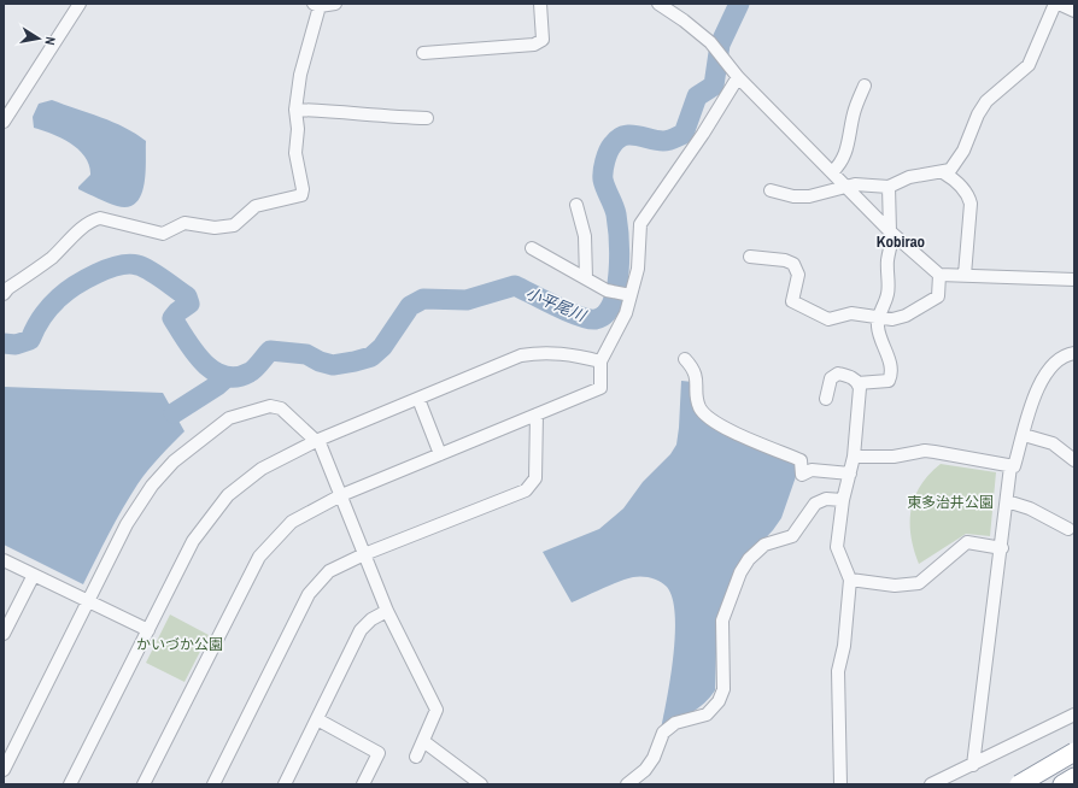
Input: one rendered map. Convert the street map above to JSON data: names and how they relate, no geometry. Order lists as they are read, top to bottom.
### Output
{
  "districts": ["Kobirao"],
  "water": ["小平尾川"],
  "parks": ["東多治井公園", "かいづか公園"],
  "north": "right"
}
